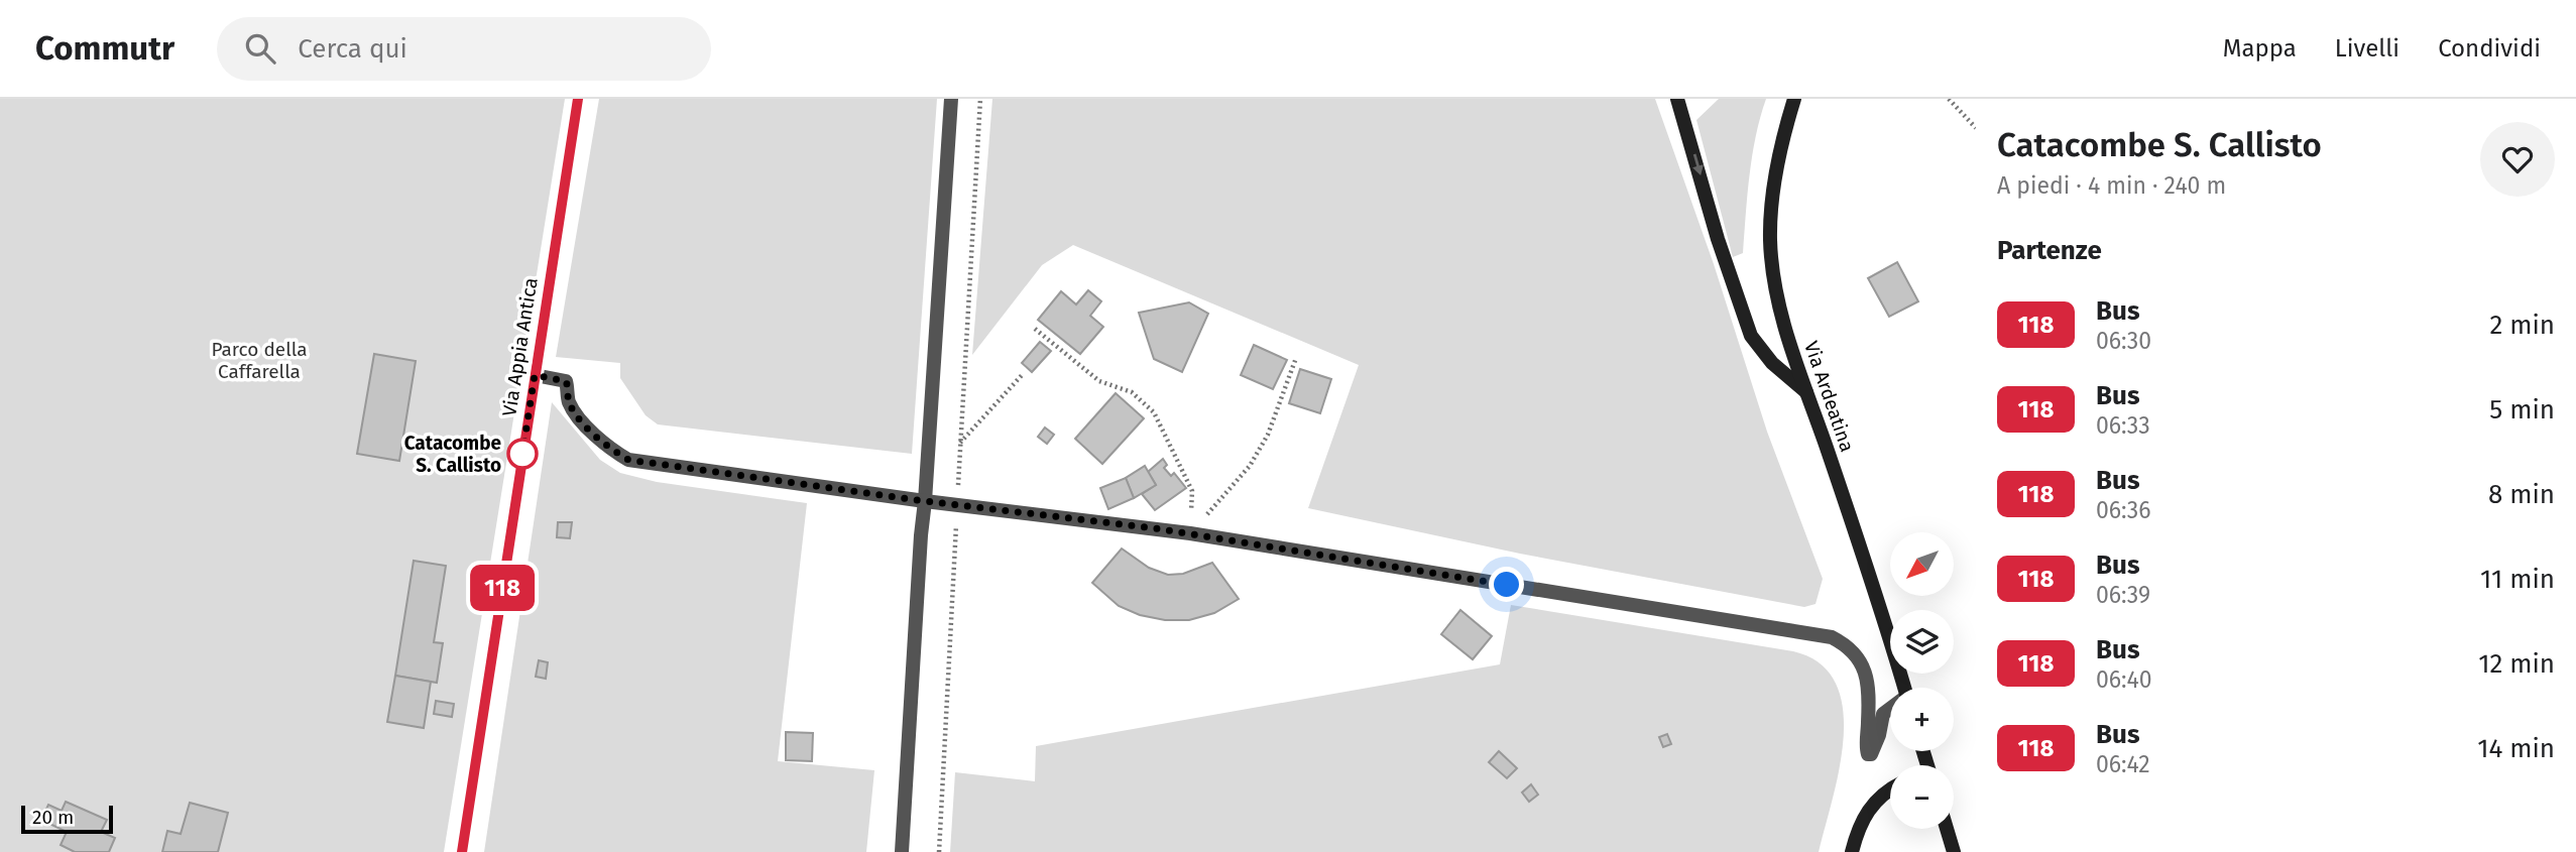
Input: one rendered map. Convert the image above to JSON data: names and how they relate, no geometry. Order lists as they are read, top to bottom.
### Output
{
  "streets": {
    "main road": ["Via Appia Antica", "Via Ardeatina"]
  },
  "parks": ["Parco della Caffarella"],
  "places": ["Catacombe S. Callisto"],
  "lines": ["bus line 118"],
  "scale_bar": "20 m",
  "north": "bottom left",
  "page": {
    "header": "Commutr",
    "search": "Cerca qui",
    "nav": ["Mappa", "Livelli", "Condividi"],
    "on_map": "118",
    "heading": [
      ["Catacombe S. Callisto", "A piedi · 4 min · 240 m"],
      "Partenze"
    ],
    "list": [
      {
        "mark": "118",
        "name": "Bus",
        "note": "06:30",
        "value": "2 min"
      },
      {
        "mark": "118",
        "name": "Bus",
        "note": "06:33",
        "value": "5 min"
      },
      {
        "mark": "118",
        "name": "Bus",
        "note": "06:36",
        "value": "8 min"
      },
      {
        "mark": "118",
        "name": "Bus",
        "note": "06:39",
        "value": "11 min"
      },
      {
        "mark": "118",
        "name": "Bus",
        "note": "06:40",
        "value": "12 min"
      },
      {
        "mark": "118",
        "name": "Bus",
        "note": "06:42",
        "value": "14 min"
      }
    ],
    "map_buttons": ["+", "−"],
    "scale": "20 m"
  }
}
